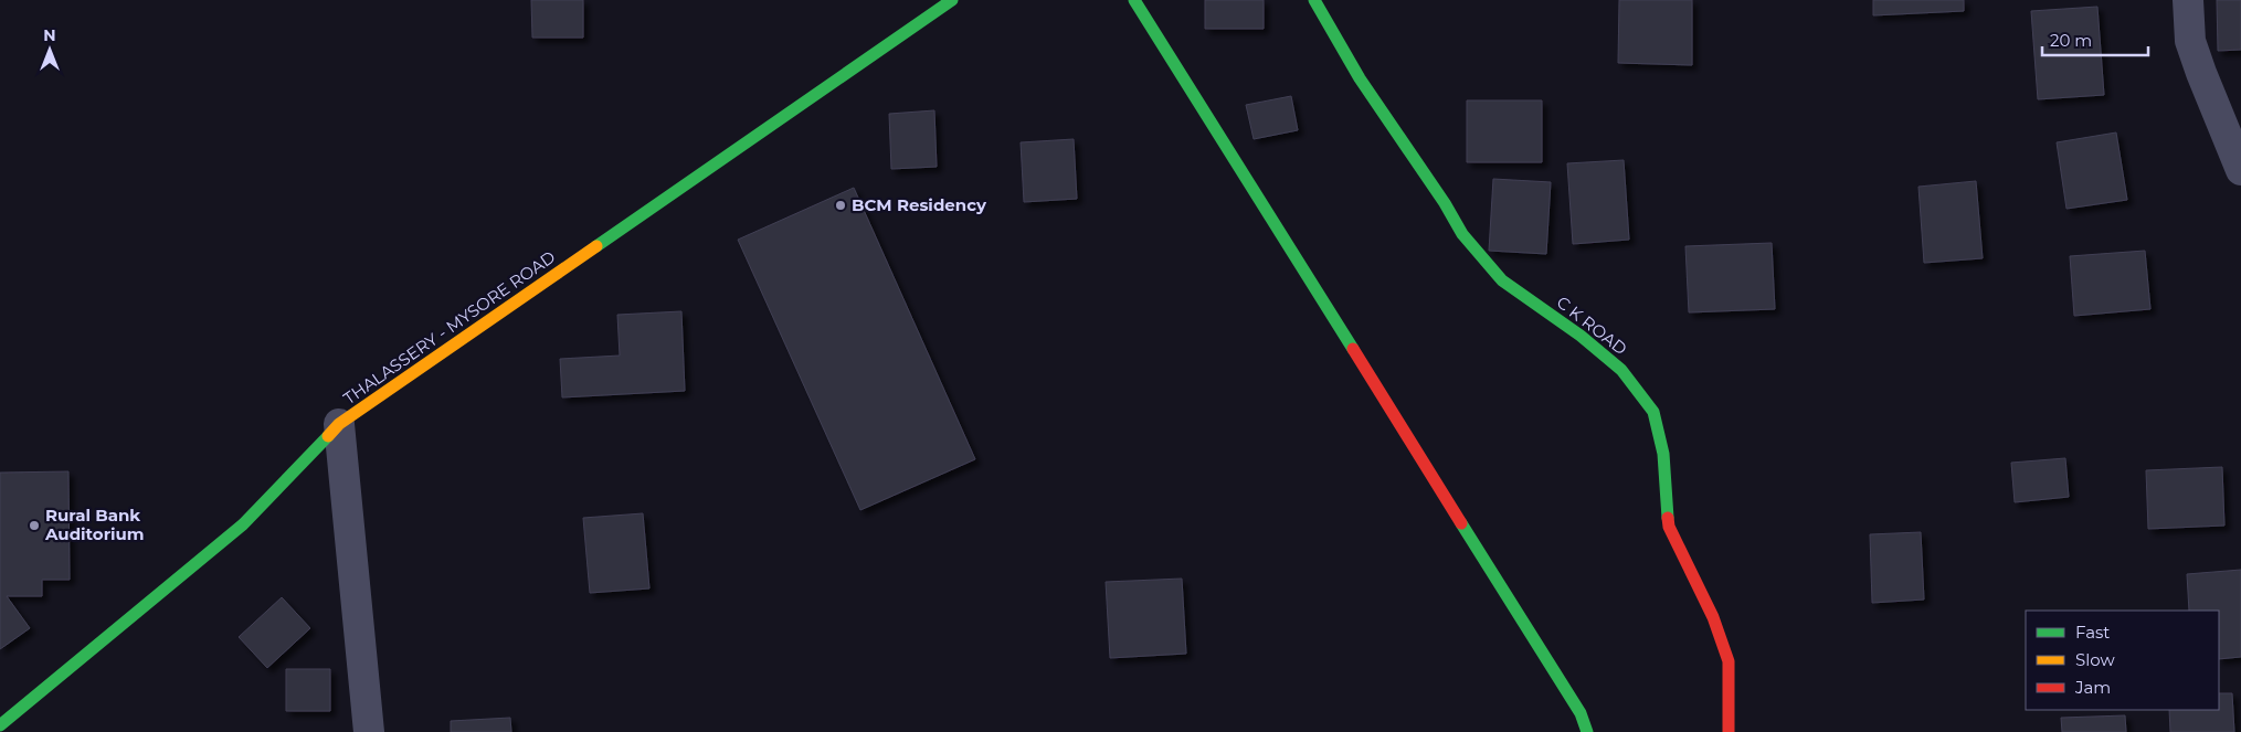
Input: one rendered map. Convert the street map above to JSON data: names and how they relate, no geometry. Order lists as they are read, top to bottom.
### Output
{
  "streets": {
    "street": ["C K ROAD", "THALASSERY - MYSORE ROAD"]
  },
  "places": ["BCM Residency", "Rural Bank Auditorium"],
  "legend": ["Fast", "Slow", "Jam"],
  "scale_bar": "20 m",
  "north": "top"
}
